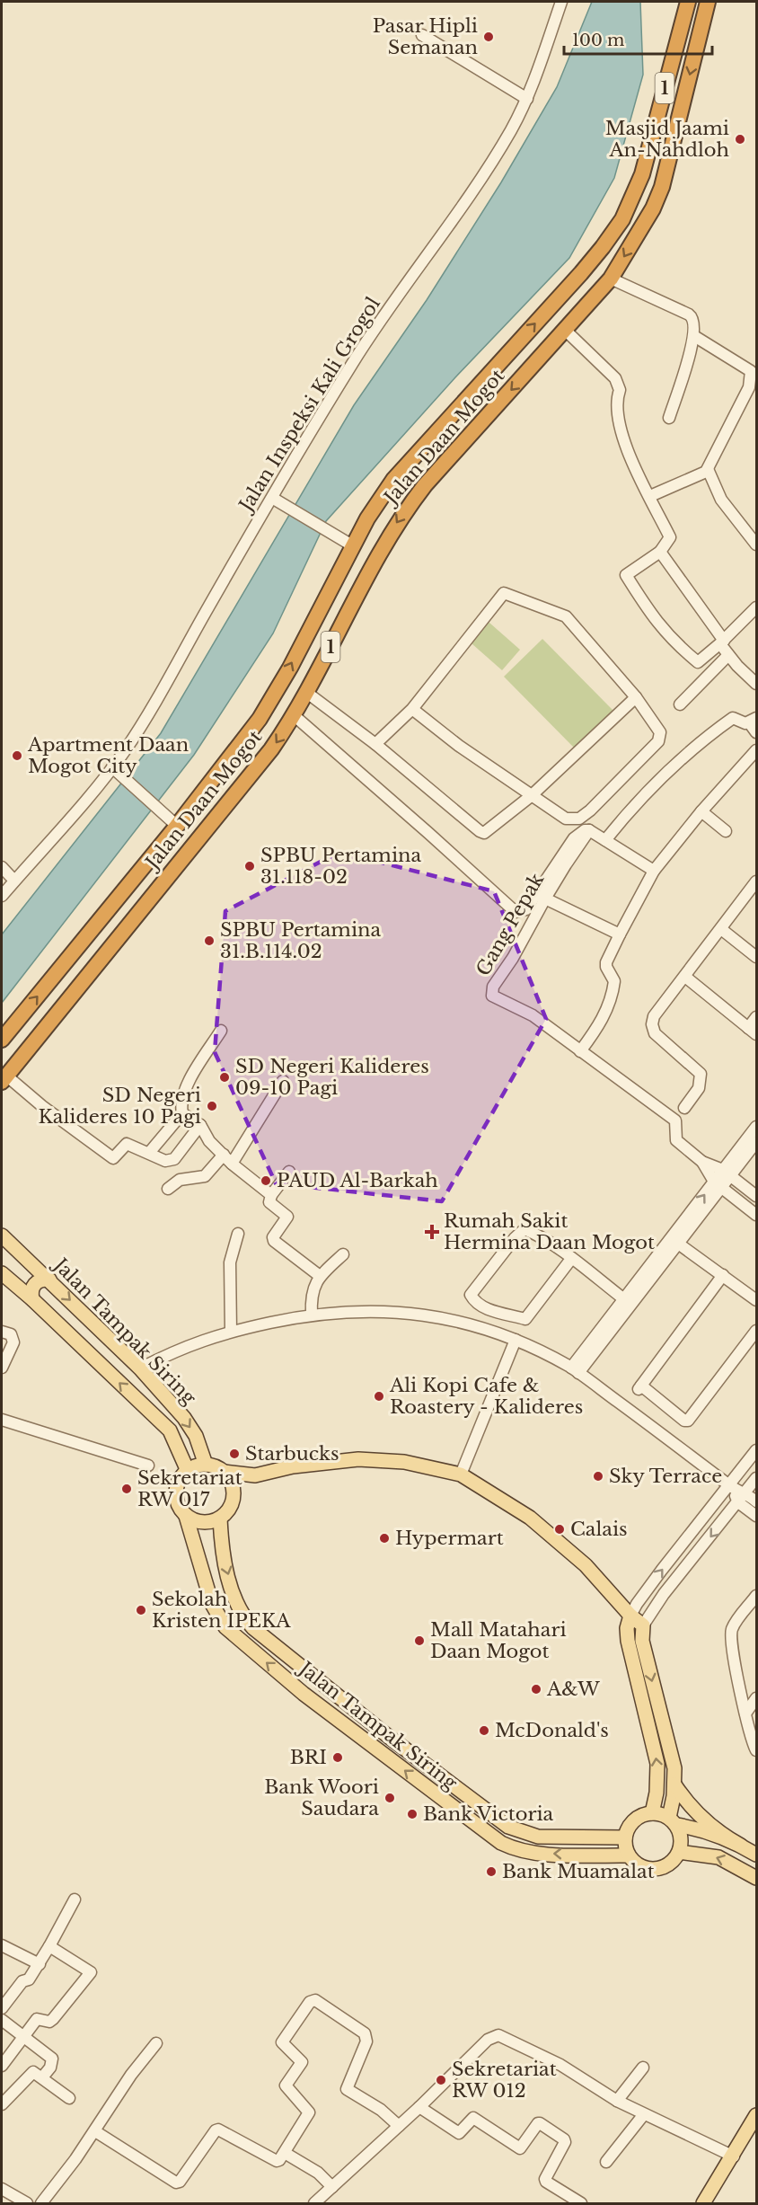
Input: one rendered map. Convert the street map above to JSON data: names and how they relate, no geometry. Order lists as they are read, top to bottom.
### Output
{
  "streets": {
    "highway": ["1", "Jalan Daan Mogot"],
    "main road": ["Jalan Tampak Siring"],
    "street": ["Jalan Inspeksi Kali Grogol", "Gang Pepak"]
  },
  "places": {
    "other": [
      "Pasar Hipli Semanan",
      "Masjid Jaami An-Nahdloh",
      "Apartment Daan Mogot City",
      "SPBU Pertamina 31.118-02",
      "SPBU Pertamina 31.B.114.02",
      "SD Negeri Kalideres 09-10 Pagi",
      "SD Negeri Kalideres 10 Pagi",
      "PAUD Al-Barkah",
      "Ali Kopi Cafe & Roastery - Kalideres",
      "Starbucks",
      "Sky Terrace",
      "Sekretariat RW 017",
      "Calais",
      "Hypermart",
      "Sekolah Kristen IPEKA",
      "Mall Matahari Daan Mogot",
      "A&W",
      "McDonald's",
      "BRI",
      "Bank Woori Saudara",
      "Bank Victoria",
      "Bank Muamalat",
      "Sekretariat RW 012"
    ],
    "health": ["Rumah Sakit Hermina Daan Mogot"]
  },
  "scale_bar": "100 m"
}
